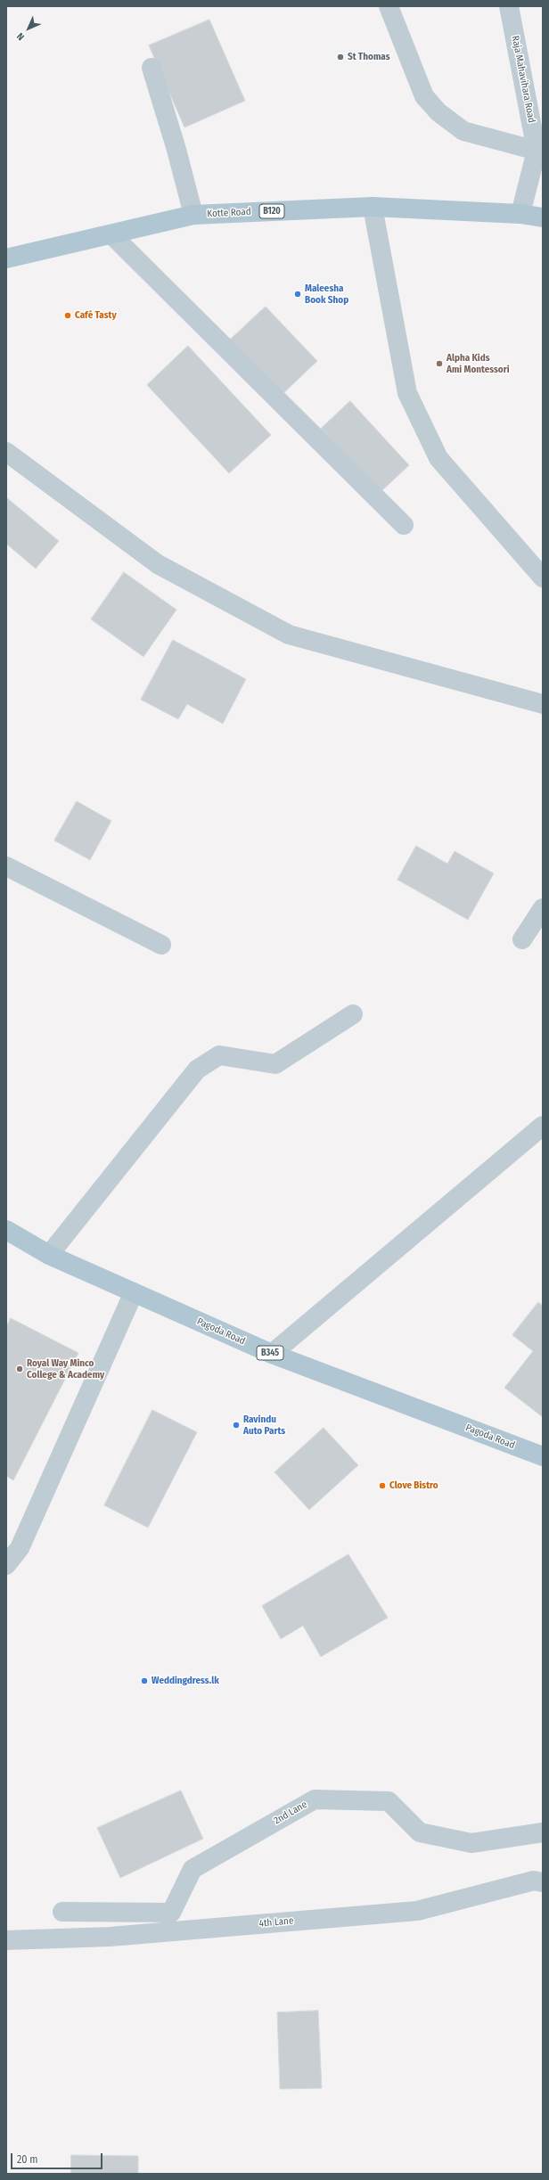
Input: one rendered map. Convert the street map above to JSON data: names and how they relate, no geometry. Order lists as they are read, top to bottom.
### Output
{
  "streets": {
    "main road": [
      "B120",
      "Kotte Road",
      "Pagoda Road",
      "B345"
    ],
    "street": ["Raja Mahavihara Road", "2nd Lane", "4th Lane"]
  },
  "crossings": [
    ["Raja Mahavihara Road", "Kotte Road"]
  ],
  "places": [
    "St Thomas",
    "Maleesha Book Shop",
    "Café Tasty",
    "Alpha Kids Ami Montessori",
    "Royal Way Minco College & Academy",
    "Ravindu Auto Parts",
    "Clove Bistro",
    "Weddingdress.lk"
  ],
  "scale_bar": "20 m",
  "north": "bottom left"
}
